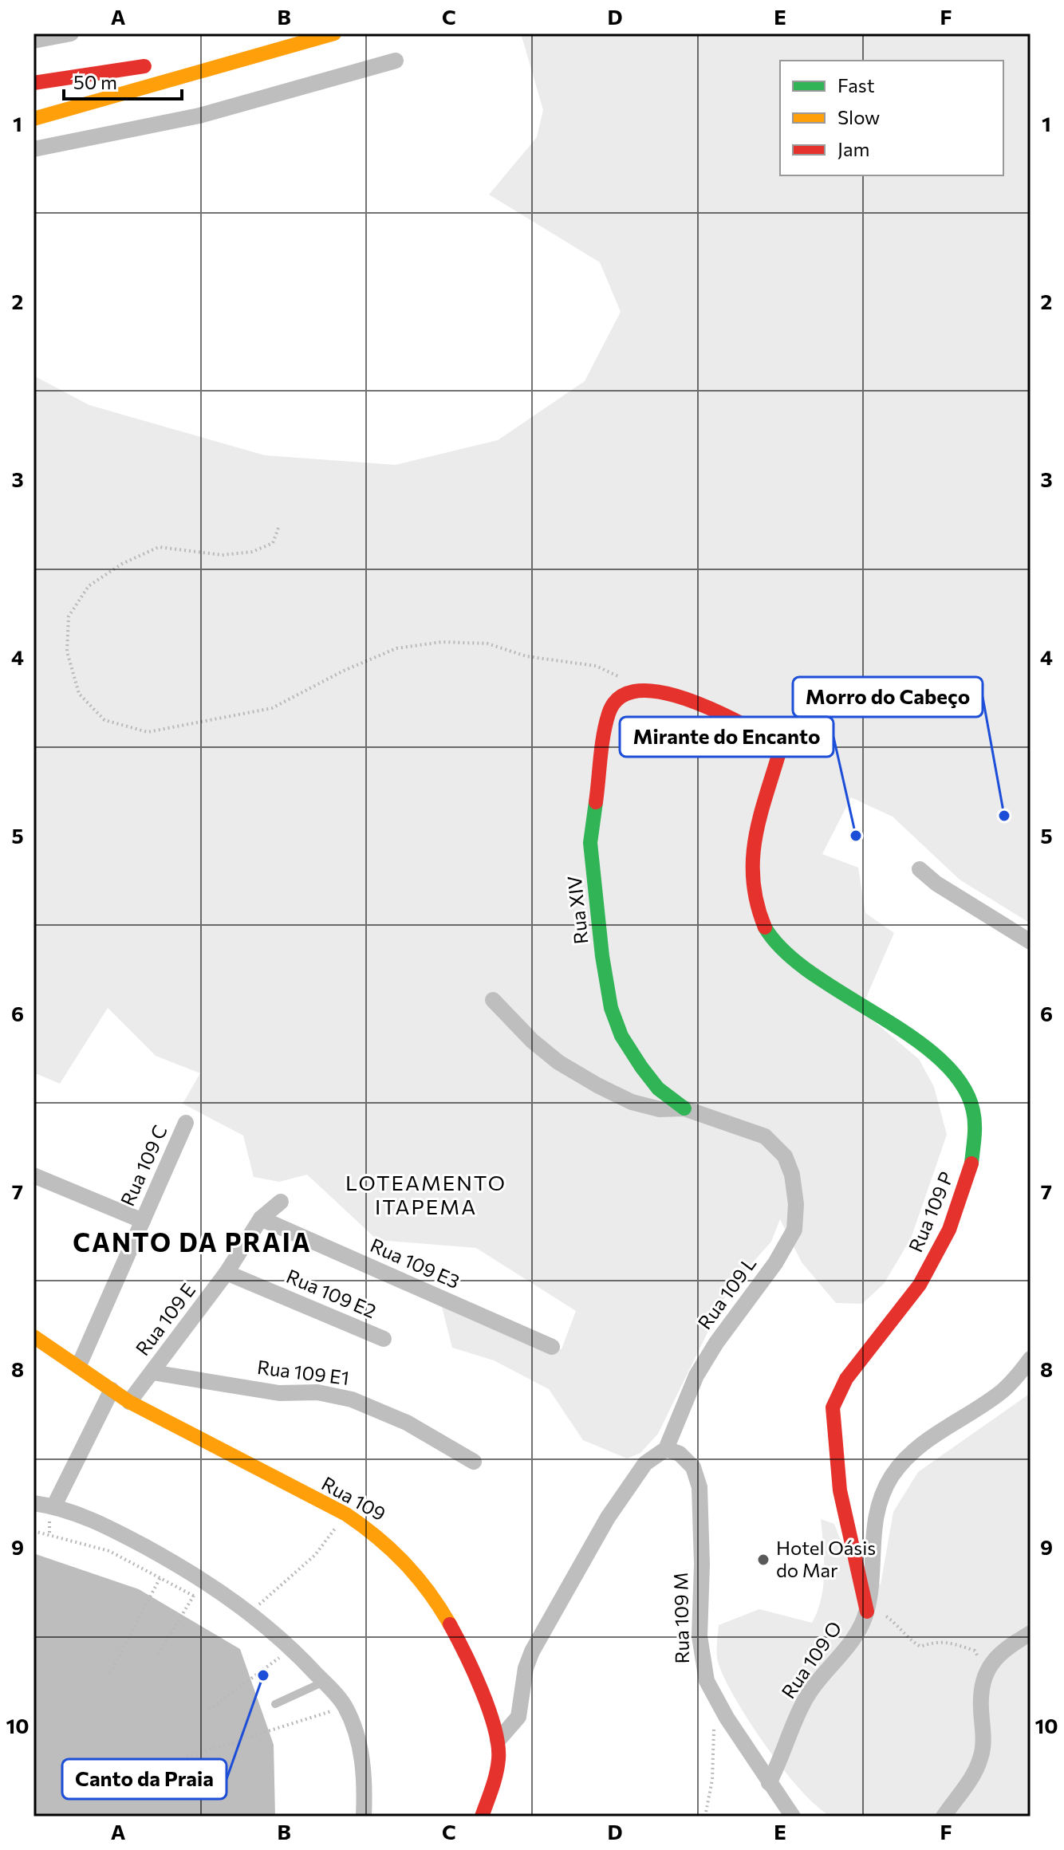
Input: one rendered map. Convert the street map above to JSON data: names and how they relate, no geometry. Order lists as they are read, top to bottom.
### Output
{
  "streets": {
    "main road": ["Rua XIV", "Rua 109 P", "Rua 109"],
    "street": [
      "Rua 109 C",
      "Rua 109 E3",
      "Rua 109 L",
      "Rua 109 E2",
      "Rua 109 E",
      "Rua 109 E1",
      "Rua 109 M",
      "Rua 109 O"
    ]
  },
  "crossings": [
    ["Rua XIV", "Rua 109 P"],
    ["Rua XIV", "Rua 109 L"],
    ["Rua 109 C", "Rua 109"],
    ["Rua 109 P", "Rua 109 O"],
    ["Rua 109 E3", "Rua 109 E"],
    ["Rua 109 L", "Rua 109"],
    ["Rua 109 L", "Rua 109 M"],
    ["Rua 109 E2", "Rua 109 E"],
    ["Rua 109 E", "Rua 109 E1"],
    ["Rua 109 E", "Rua 109"],
    ["Rua 109 M", "Rua 109 O"]
  ],
  "districts": ["LOTEAMENTO ITAPEMA", "CANTO DA PRAIA"],
  "places": [
    "Morro do Cabeço",
    "Mirante do Encanto",
    "Hotel Oásis do Mar",
    "Canto da Praia"
  ],
  "legend": ["Fast", "Slow", "Jam"],
  "scale_bar": "50 m",
  "grid": {
    "columns": [
      "A",
      "B",
      "C",
      "D",
      "E",
      "F"
    ],
    "rows": [
      "1",
      "2",
      "3",
      "4",
      "5",
      "6",
      "7",
      "8",
      "9",
      "10"
    ]
  }
}
